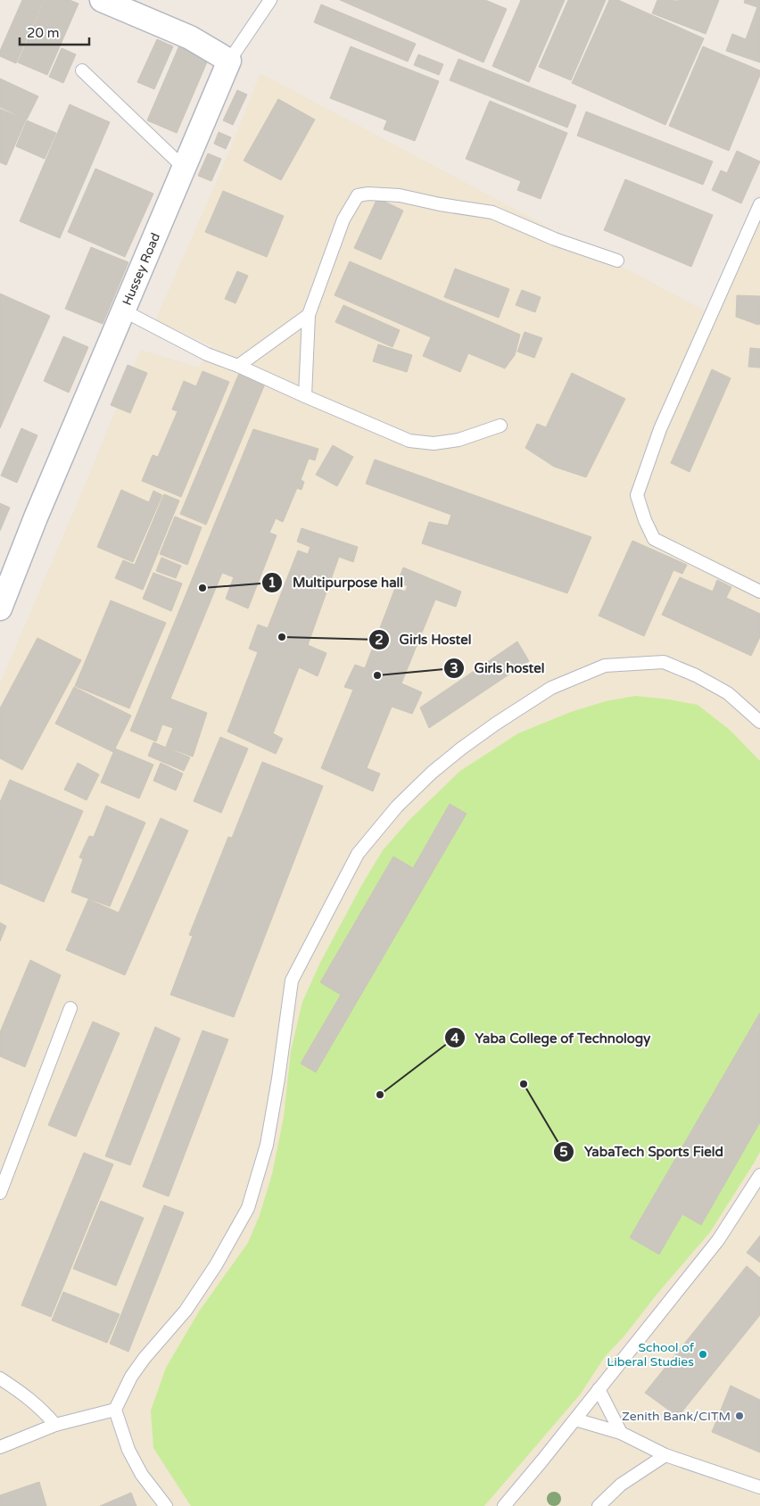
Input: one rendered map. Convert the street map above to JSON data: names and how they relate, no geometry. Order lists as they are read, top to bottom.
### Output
{
  "streets": {
    "street": ["Hussey Road"]
  },
  "places": [
    "Multipurpose hall",
    "Girls Hostel",
    "Girls hostel",
    "YabaTech Sports Field",
    "Yaba College of Technology",
    "School of Liberal Studies",
    "Zenith Bank/CITM"
  ],
  "scale_bar": "20 m"
}
